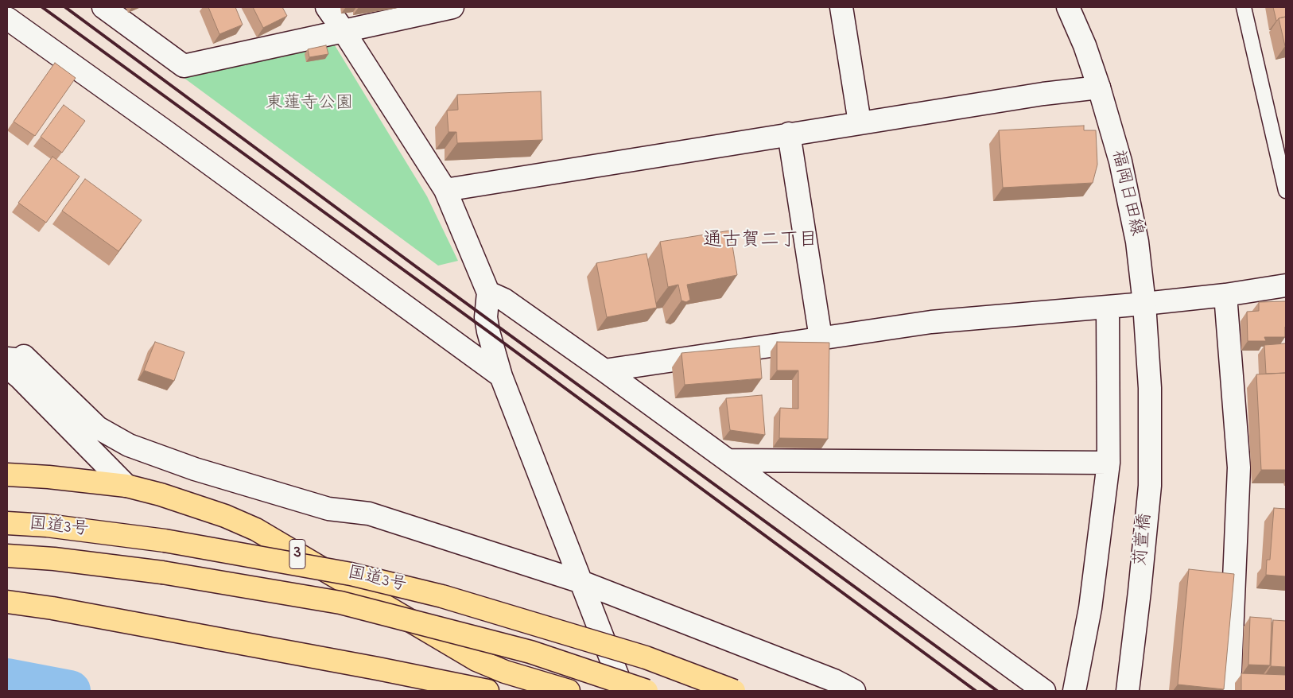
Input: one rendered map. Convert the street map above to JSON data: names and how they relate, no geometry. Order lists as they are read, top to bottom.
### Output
{
  "streets": {
    "highway": ["国道3号", "3"],
    "street": ["福岡日田線", "苅萱橋"]
  },
  "crossings": [
    ["福岡日田線", "苅萱橋"]
  ],
  "districts": ["通古賀二丁目"],
  "parks": ["東蓮寺公園"]
}
